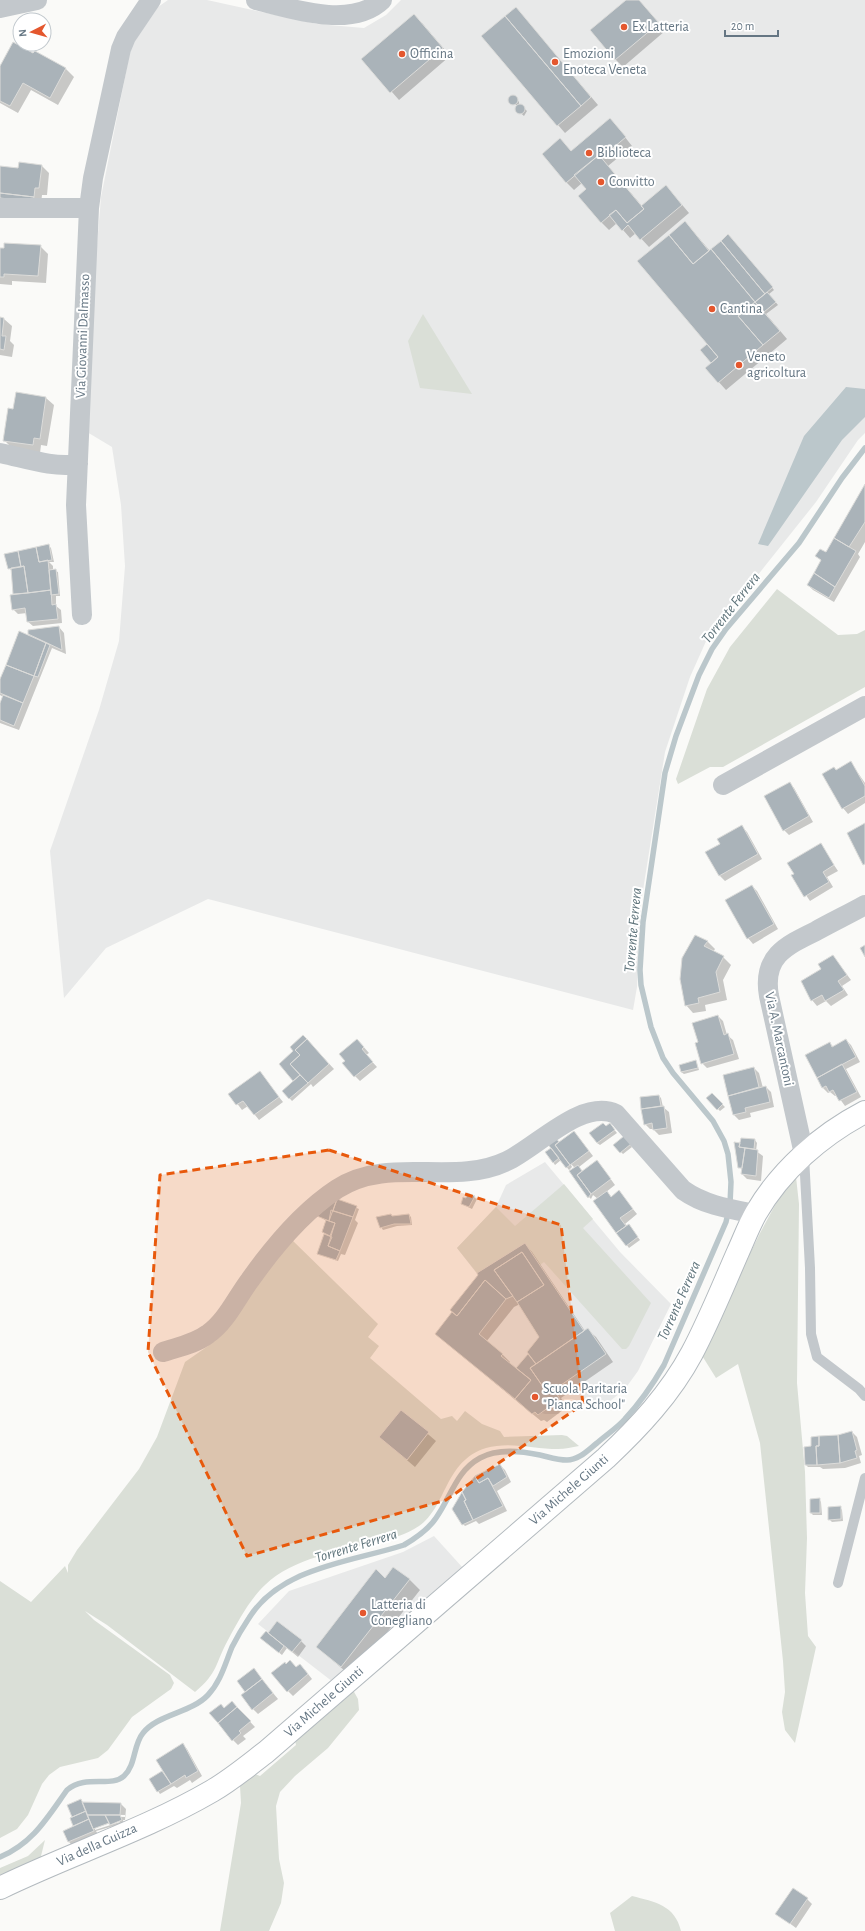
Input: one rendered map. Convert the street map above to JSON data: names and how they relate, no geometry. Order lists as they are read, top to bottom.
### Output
{
  "streets": {
    "street": [
      "Via Giovanni Dalmasso",
      "Via A. Marcantoni",
      "Via Michele Giunti",
      "Via della Guizza"
    ]
  },
  "crossings": [
    ["Via A. Marcantoni", "Via Michele Giunti"],
    ["Via Michele Giunti", "Via della Guizza"]
  ],
  "water": ["Torrente Ferrera"],
  "places": [
    "Ex Latteria",
    "Officina",
    "Emozioni Enoteca Veneta",
    "Biblioteca",
    "Convitto",
    "Cantina",
    "Veneto agricoltura",
    "Scuola Paritaria \"Pianca School\"",
    "Latteria di Conegliano"
  ],
  "scale_bar": "20 m",
  "north": "left"
}
